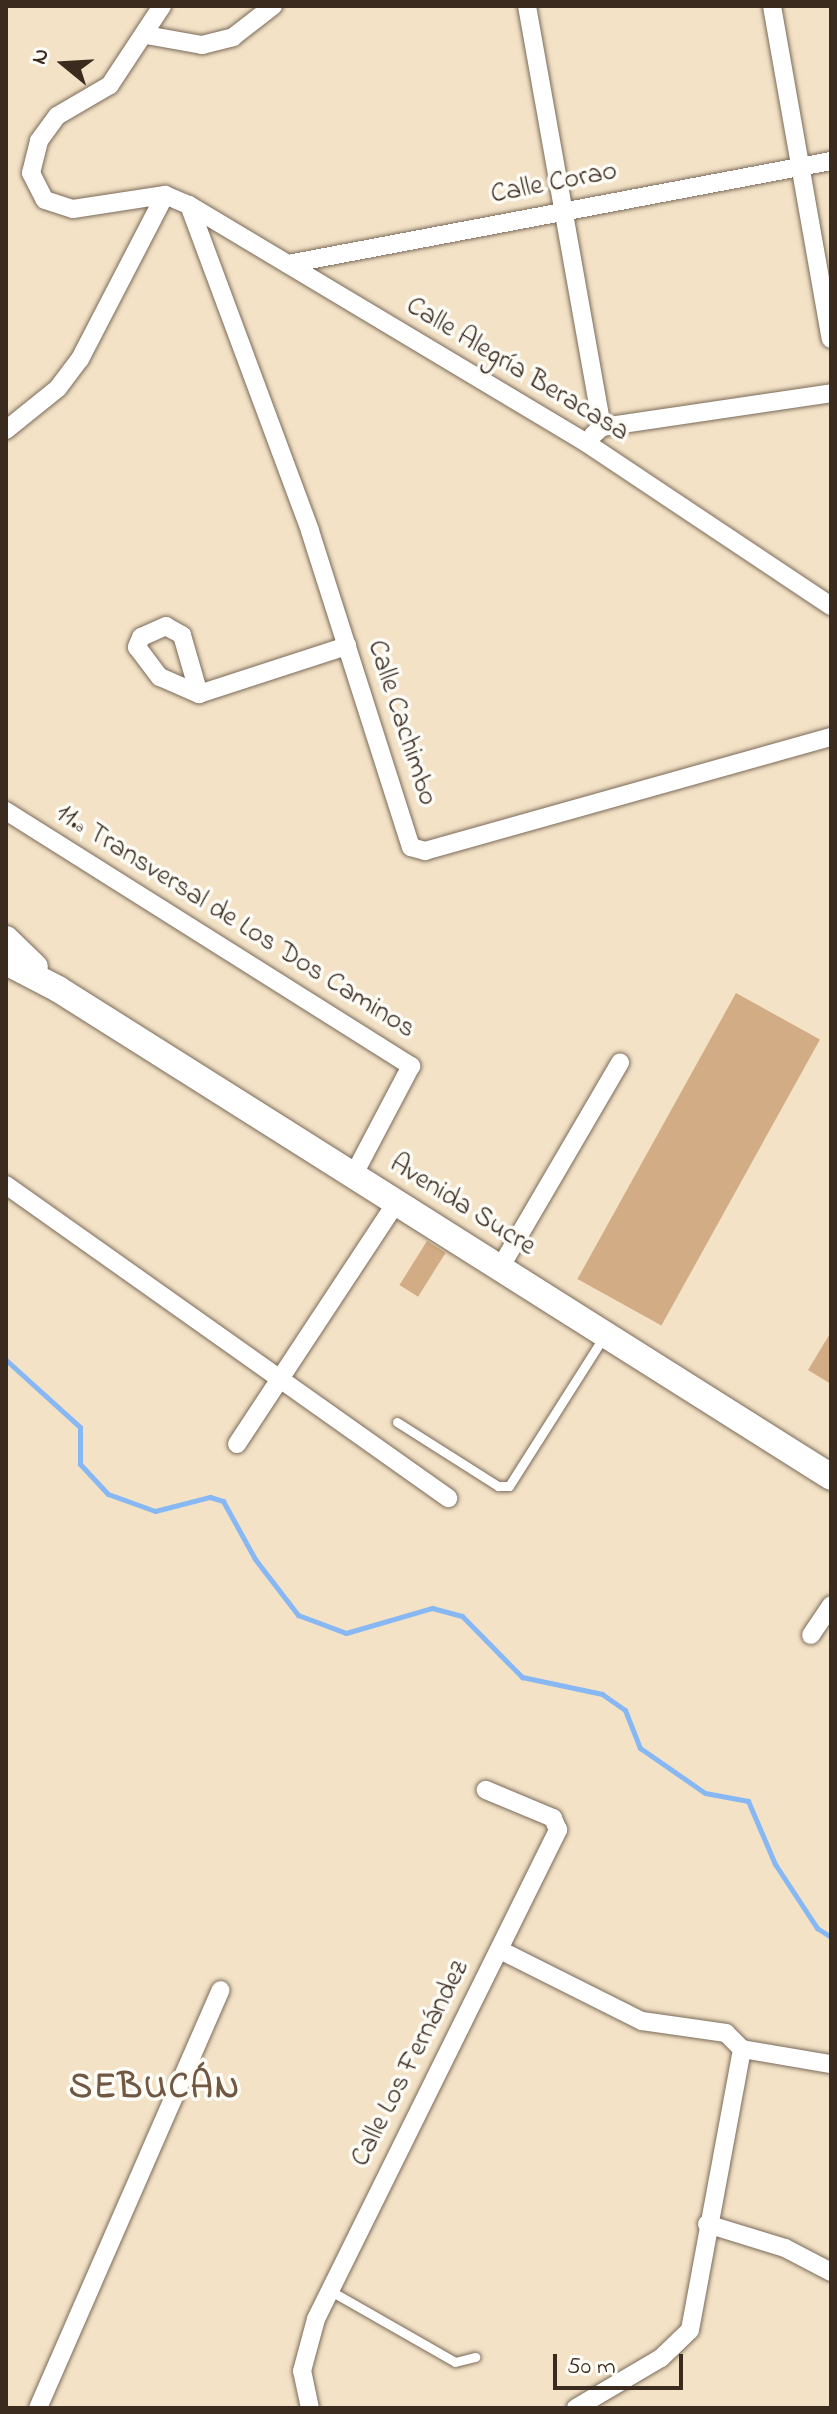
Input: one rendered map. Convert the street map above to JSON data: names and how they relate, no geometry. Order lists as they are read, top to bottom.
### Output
{
  "streets": {
    "main road": ["Avenida Sucre"],
    "street": [
      "Calle Corao",
      "Calle Alegría Beracasa",
      "Calle Cachimbo",
      "11.ª Transversal de Los Dos Caminos",
      "Calle Los Fernández"
    ]
  },
  "crossings": [
    ["Calle Corao", "Calle Alegría Beracasa"],
    ["Calle Alegría Beracasa", "Calle Cachimbo"],
    ["11.ª Transversal de Los Dos Caminos", "Avenida Sucre"]
  ],
  "districts": ["SEBUCÁN"],
  "scale_bar": "50 m",
  "north": "left"
}
